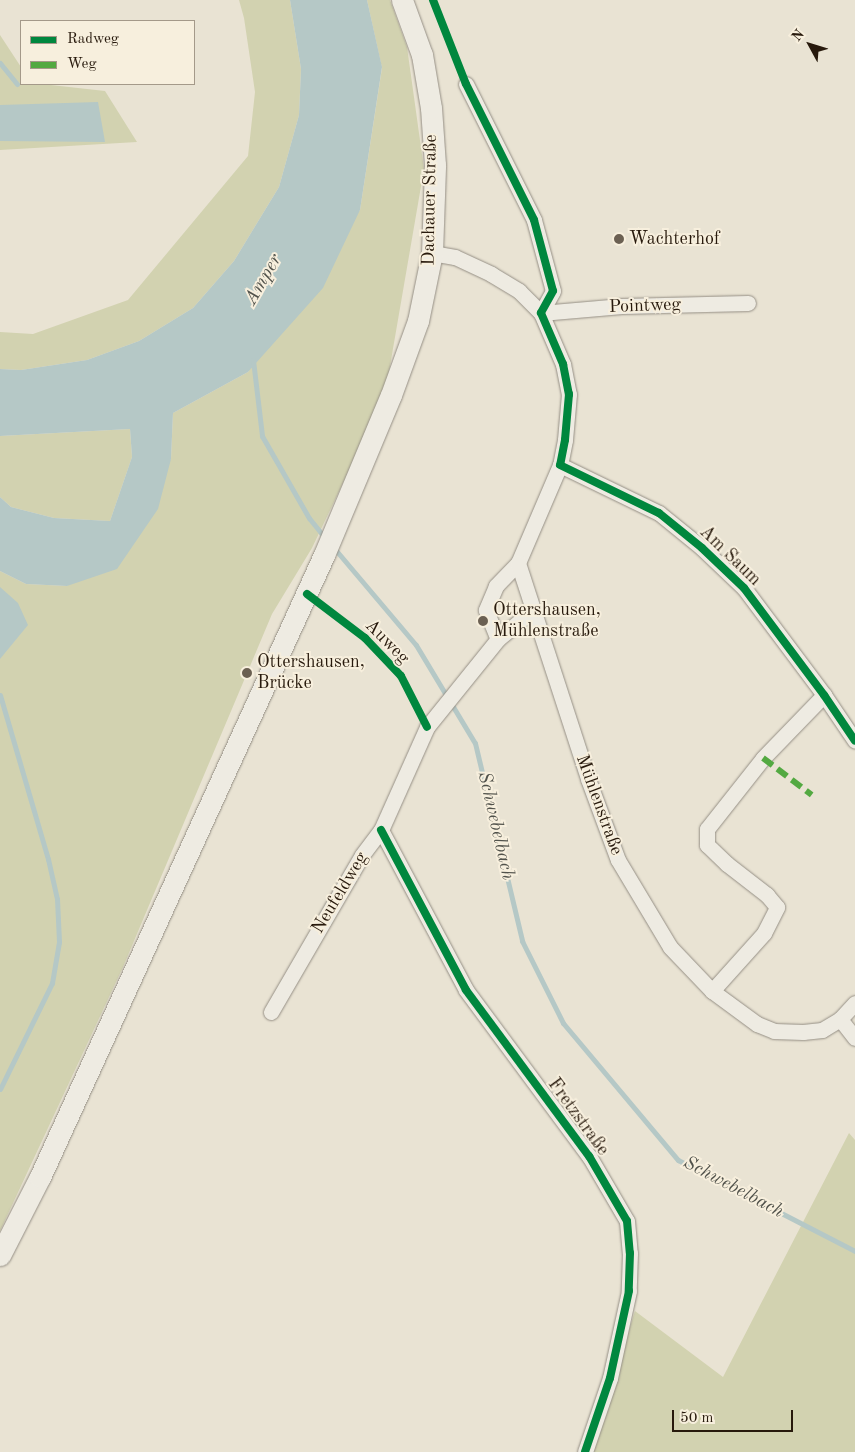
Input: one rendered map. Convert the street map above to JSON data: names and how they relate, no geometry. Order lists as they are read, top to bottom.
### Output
{
  "streets": {
    "main road": ["Dachauer Straße"],
    "street": [
      "Pointweg",
      "Am Saum",
      "Mühlenstraße",
      "Neufeldweg",
      "Fretzstraße"
    ],
    "cycle path": ["Auweg"]
  },
  "crossings": [
    ["Mühlenstraße", "Neufeldweg"],
    ["Neufeldweg", "Fretzstraße"]
  ],
  "water": ["Amper", "Schwebelbach"],
  "places": ["Wachterhof", "Ottershausen, Mühlenstraße", "Ottershausen, Brücke"],
  "legend": ["Radweg", "Weg"],
  "scale_bar": "50 m",
  "north": "top left"
}
